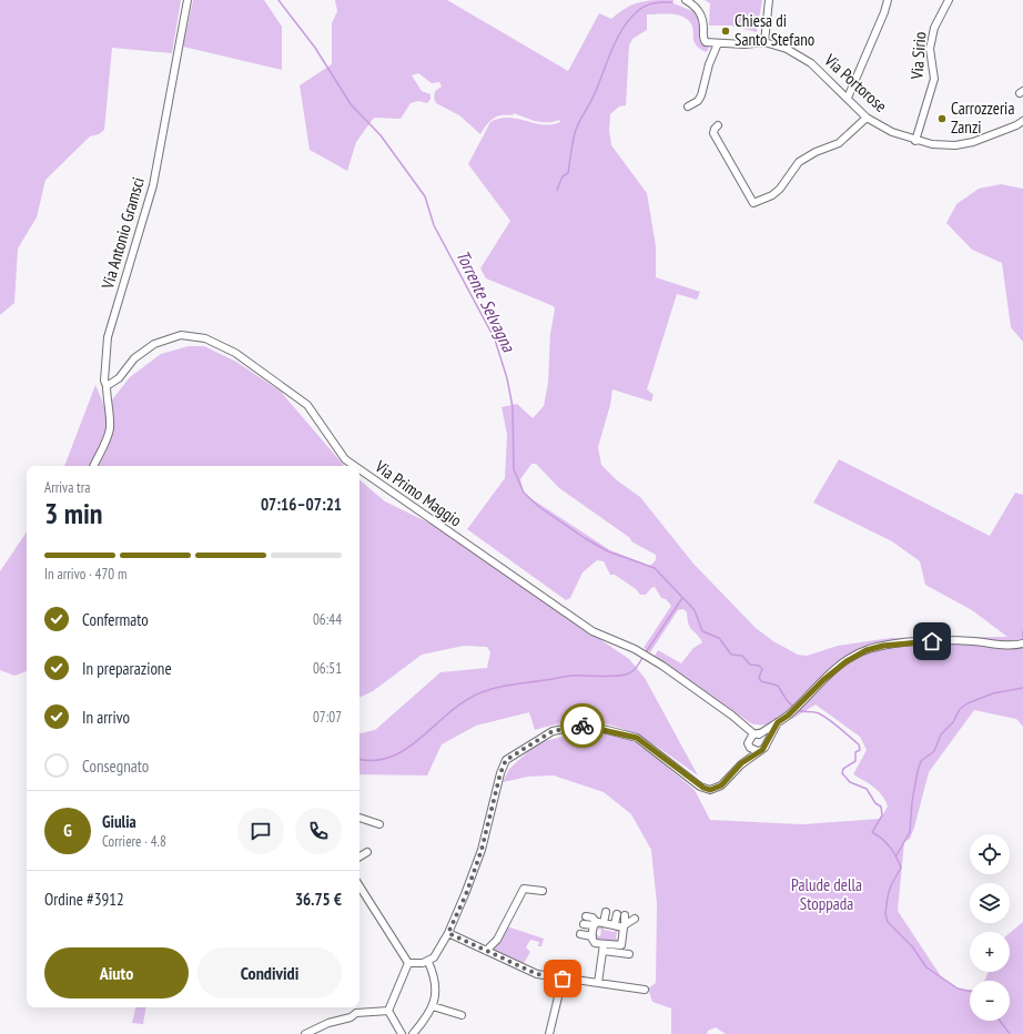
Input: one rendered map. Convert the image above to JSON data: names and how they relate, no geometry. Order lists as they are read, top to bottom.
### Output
{
  "streets": {
    "street": [
      "Via Sirio",
      "Via Portorose",
      "Via Antonio Gramsci",
      "Via Primo Maggio"
    ]
  },
  "crossings": [
    ["Via Sirio", "Via Portorose"],
    ["Via Antonio Gramsci", "Via Primo Maggio"]
  ],
  "water": ["Torrente Selvagna"],
  "parks": ["Palude della Stoppada"],
  "places": ["Chiesa di Santo Stefano", "Carrozzeria Zanzi"],
  "page": {
    "heading": ["3 min", "Arriva tra", "07:16–07:21"],
    "panel": [
      "Giulia",
      "Corriere · 4.8",
      "Ordine #3912",
      "36.75 €"
    ],
    "bar": "In arrivo · 470 m",
    "list": [
      ["Confermato", "06:44"],
      ["In preparazione", "06:51"],
      ["In arrivo", "07:07"],
      "Consegnato"
    ],
    "round": "G",
    "map_buttons": ["+", "−"],
    "buttons": ["Aiuto", "Condividi"]
  }
}
